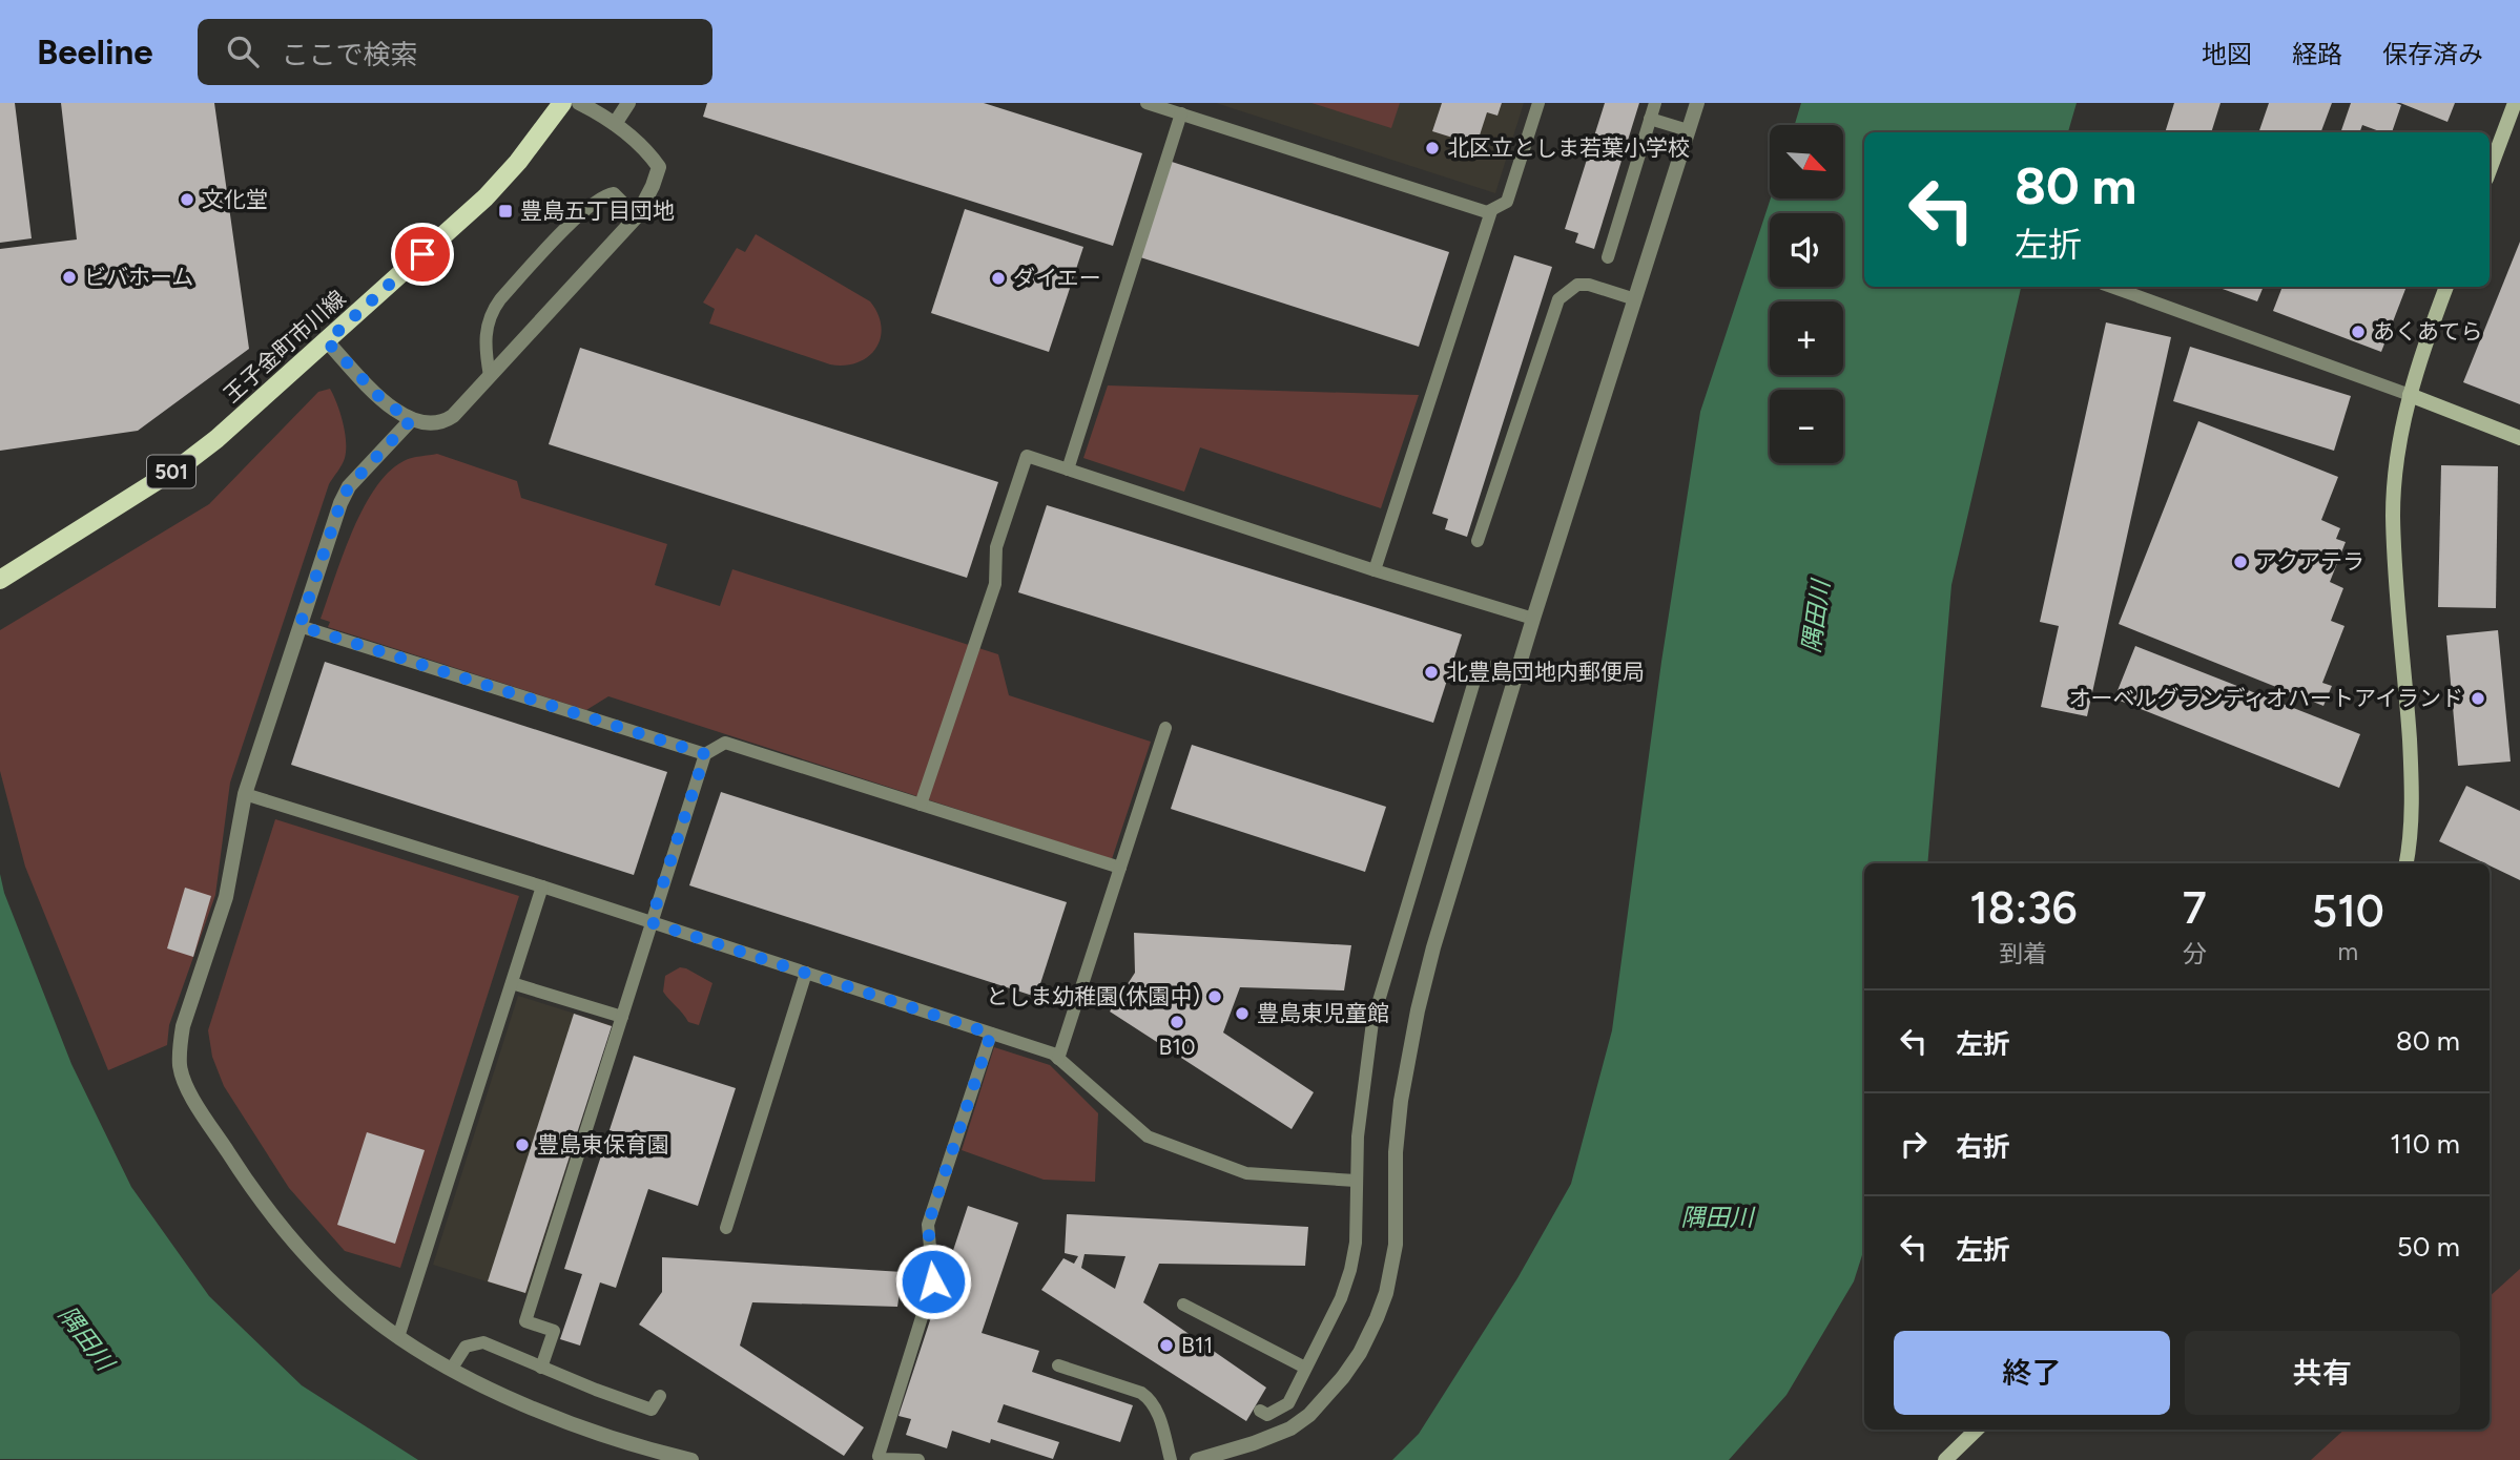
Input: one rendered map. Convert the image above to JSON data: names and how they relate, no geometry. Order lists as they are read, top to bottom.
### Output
{
  "streets": {
    "main road": ["王子金町市川線", "501"]
  },
  "water": ["隅田川"],
  "places": {
    "other": [
      "北区立としま若葉小学校",
      "文化堂",
      "ビバホーム",
      "ダイエー",
      "あくあてら",
      "アクアテラ",
      "北豊島団地内郵便局",
      "オーベルグランディオハートアイランド",
      "としま幼稚園(休園中)",
      "豊島東児童館",
      "B10",
      "豊島東保育園",
      "B11"
    ],
    "transit": ["豊島五丁目団地"]
  },
  "north": "bottom right",
  "page": {
    "header": "Beeline",
    "search": "ここで検索",
    "nav": ["地図", "経路", "保存済み"],
    "map_buttons": ["+", "−"],
    "turn": ["80 m", "左折"],
    "eta": [
      "18:36",
      "到着",
      "7",
      "分",
      "510",
      "m"
    ],
    "list": [
      {
        "name": "左折",
        "value": "80 m"
      },
      {
        "name": "右折",
        "value": "110 m"
      },
      {
        "name": "左折",
        "value": "50 m"
      }
    ],
    "buttons": ["終了", "共有"]
  }
}
